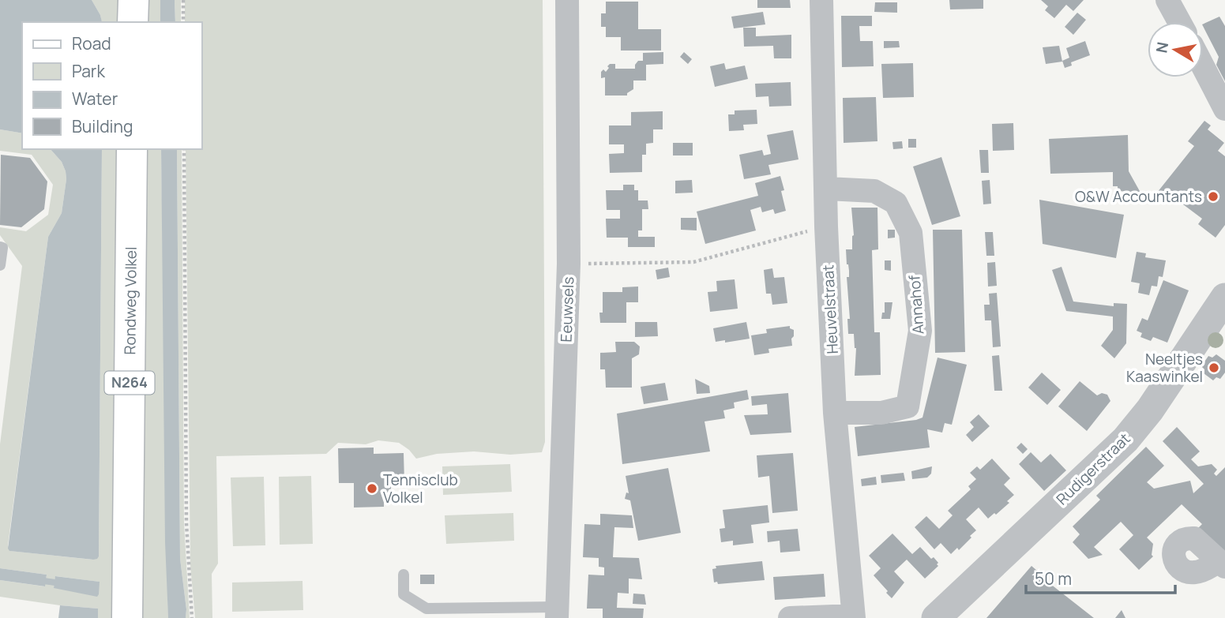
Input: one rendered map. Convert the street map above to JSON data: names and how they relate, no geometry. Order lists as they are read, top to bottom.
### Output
{
  "streets": {
    "main road": ["Rondweg Volkel", "N264"],
    "street": [
      "Annahof",
      "Eeuwsels",
      "Heuvelstraat",
      "Rudigerstraat"
    ]
  },
  "crossings": [
    ["Annahof", "Heuvelstraat"]
  ],
  "places": ["O&W Accountants", "Neeltjes Kaaswinkel", "Tennisclub Volkel"],
  "legend": [
    "Road",
    "Park",
    "Water",
    "Building"
  ],
  "scale_bar": "50 m",
  "north": "left"
}
